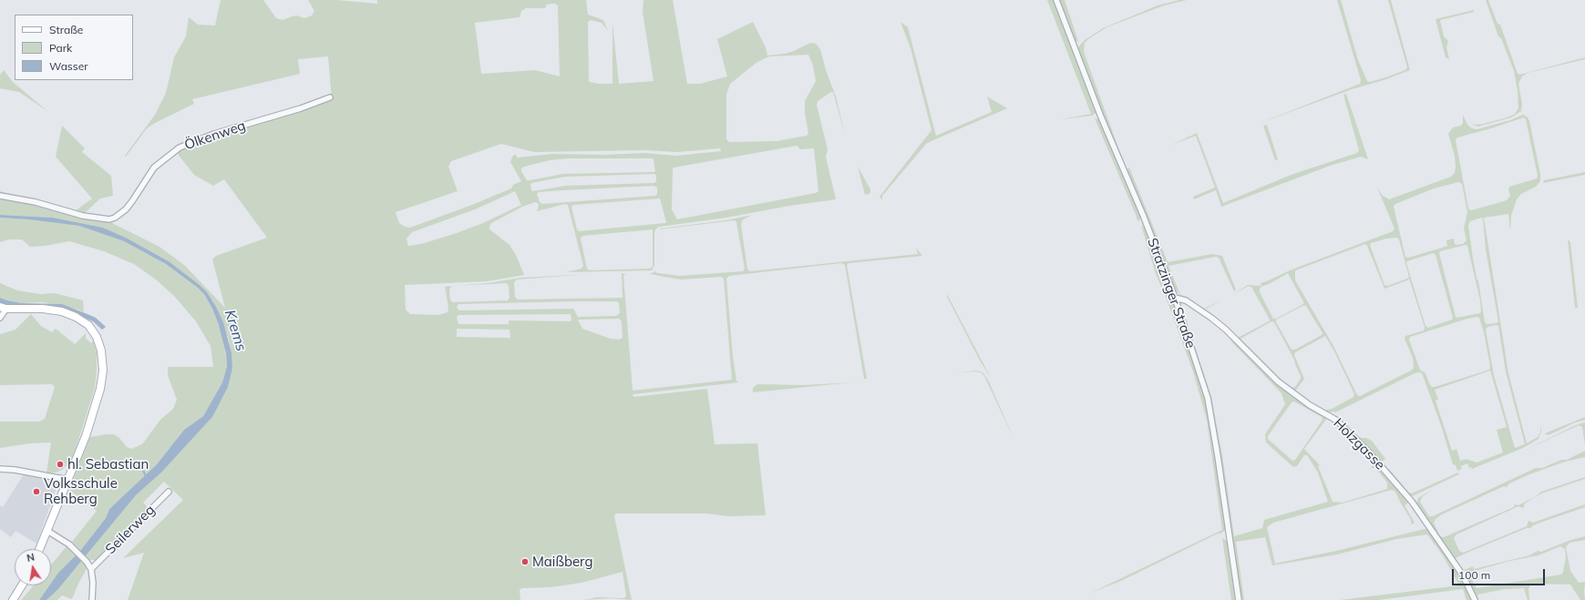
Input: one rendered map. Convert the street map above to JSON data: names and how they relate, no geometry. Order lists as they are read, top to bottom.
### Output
{
  "streets": {
    "street": [
      "Ölkenweg",
      "Stratzinger Straße",
      "Holzgasse",
      "Seilerweg"
    ]
  },
  "crossings": [
    ["Stratzinger Straße", "Holzgasse"]
  ],
  "water": ["Krems"],
  "places": ["hl. Sebastian", "Volksschule Rehberg", "Maißberg"],
  "legend": ["Straße", "Park", "Wasser"],
  "scale_bar": "100 m",
  "north": "top"
}
